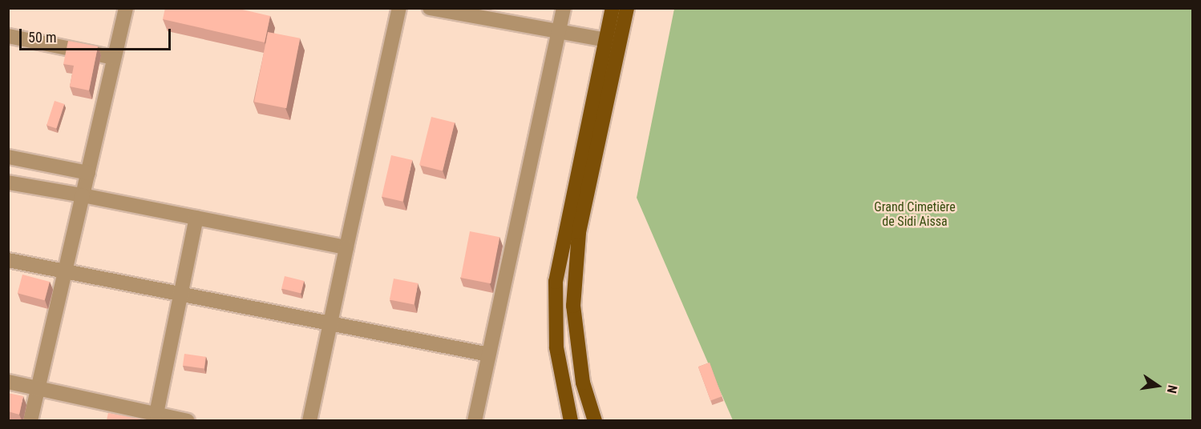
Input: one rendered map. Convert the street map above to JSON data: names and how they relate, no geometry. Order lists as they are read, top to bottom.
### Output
{
  "parks": ["Grand Cimetière de Sidi Aissa"],
  "scale_bar": "50 m",
  "north": "right"
}
